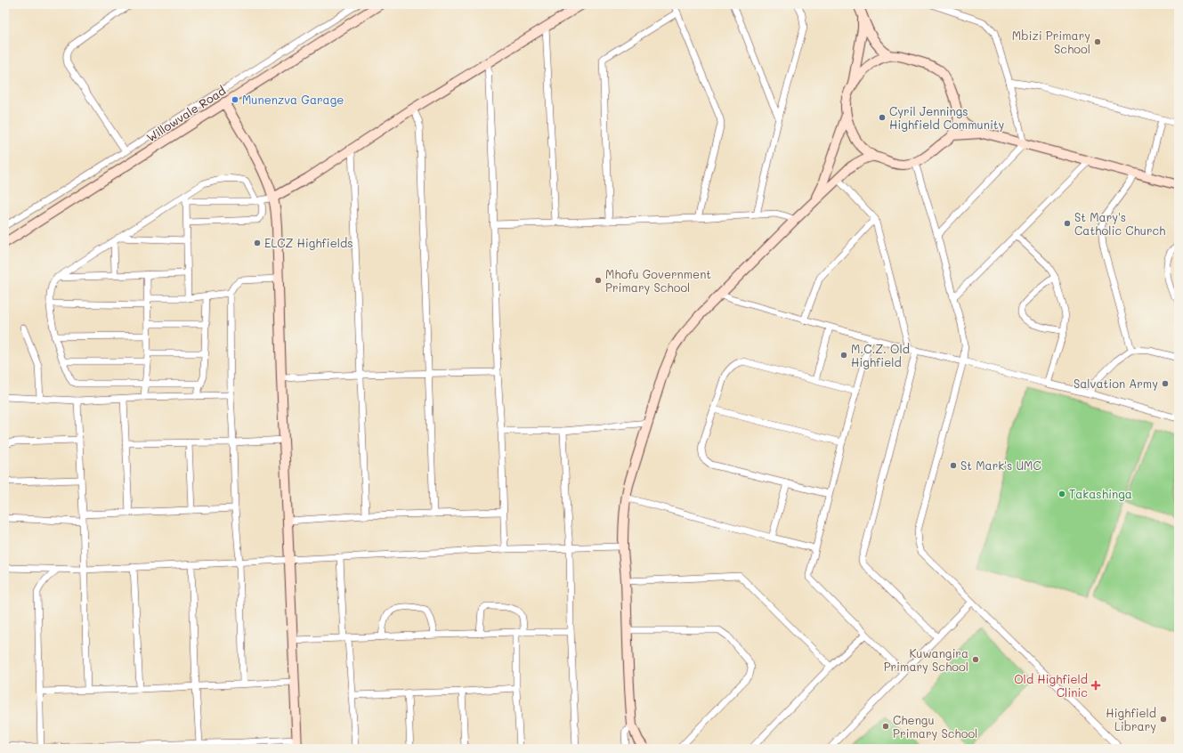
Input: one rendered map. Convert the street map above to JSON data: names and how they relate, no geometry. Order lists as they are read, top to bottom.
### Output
{
  "streets": {
    "street": ["Willowvale Road"]
  },
  "places": {
    "other": [
      "Mbizi Primary School",
      "Munenzva Garage",
      "Cyril Jennings Highfield Community",
      "St Mary's Catholic Church",
      "ELCZ Highfields",
      "Mhofu Government Primary School",
      "M.C.Z. Old Highfield",
      "Salvation Army",
      "St Mark's UMC",
      "Takashinga",
      "Kuwangira Primary School",
      "Highfield Library",
      "Chengu Primary School"
    ],
    "health": ["Old Highfield Clinic"]
  }
}
